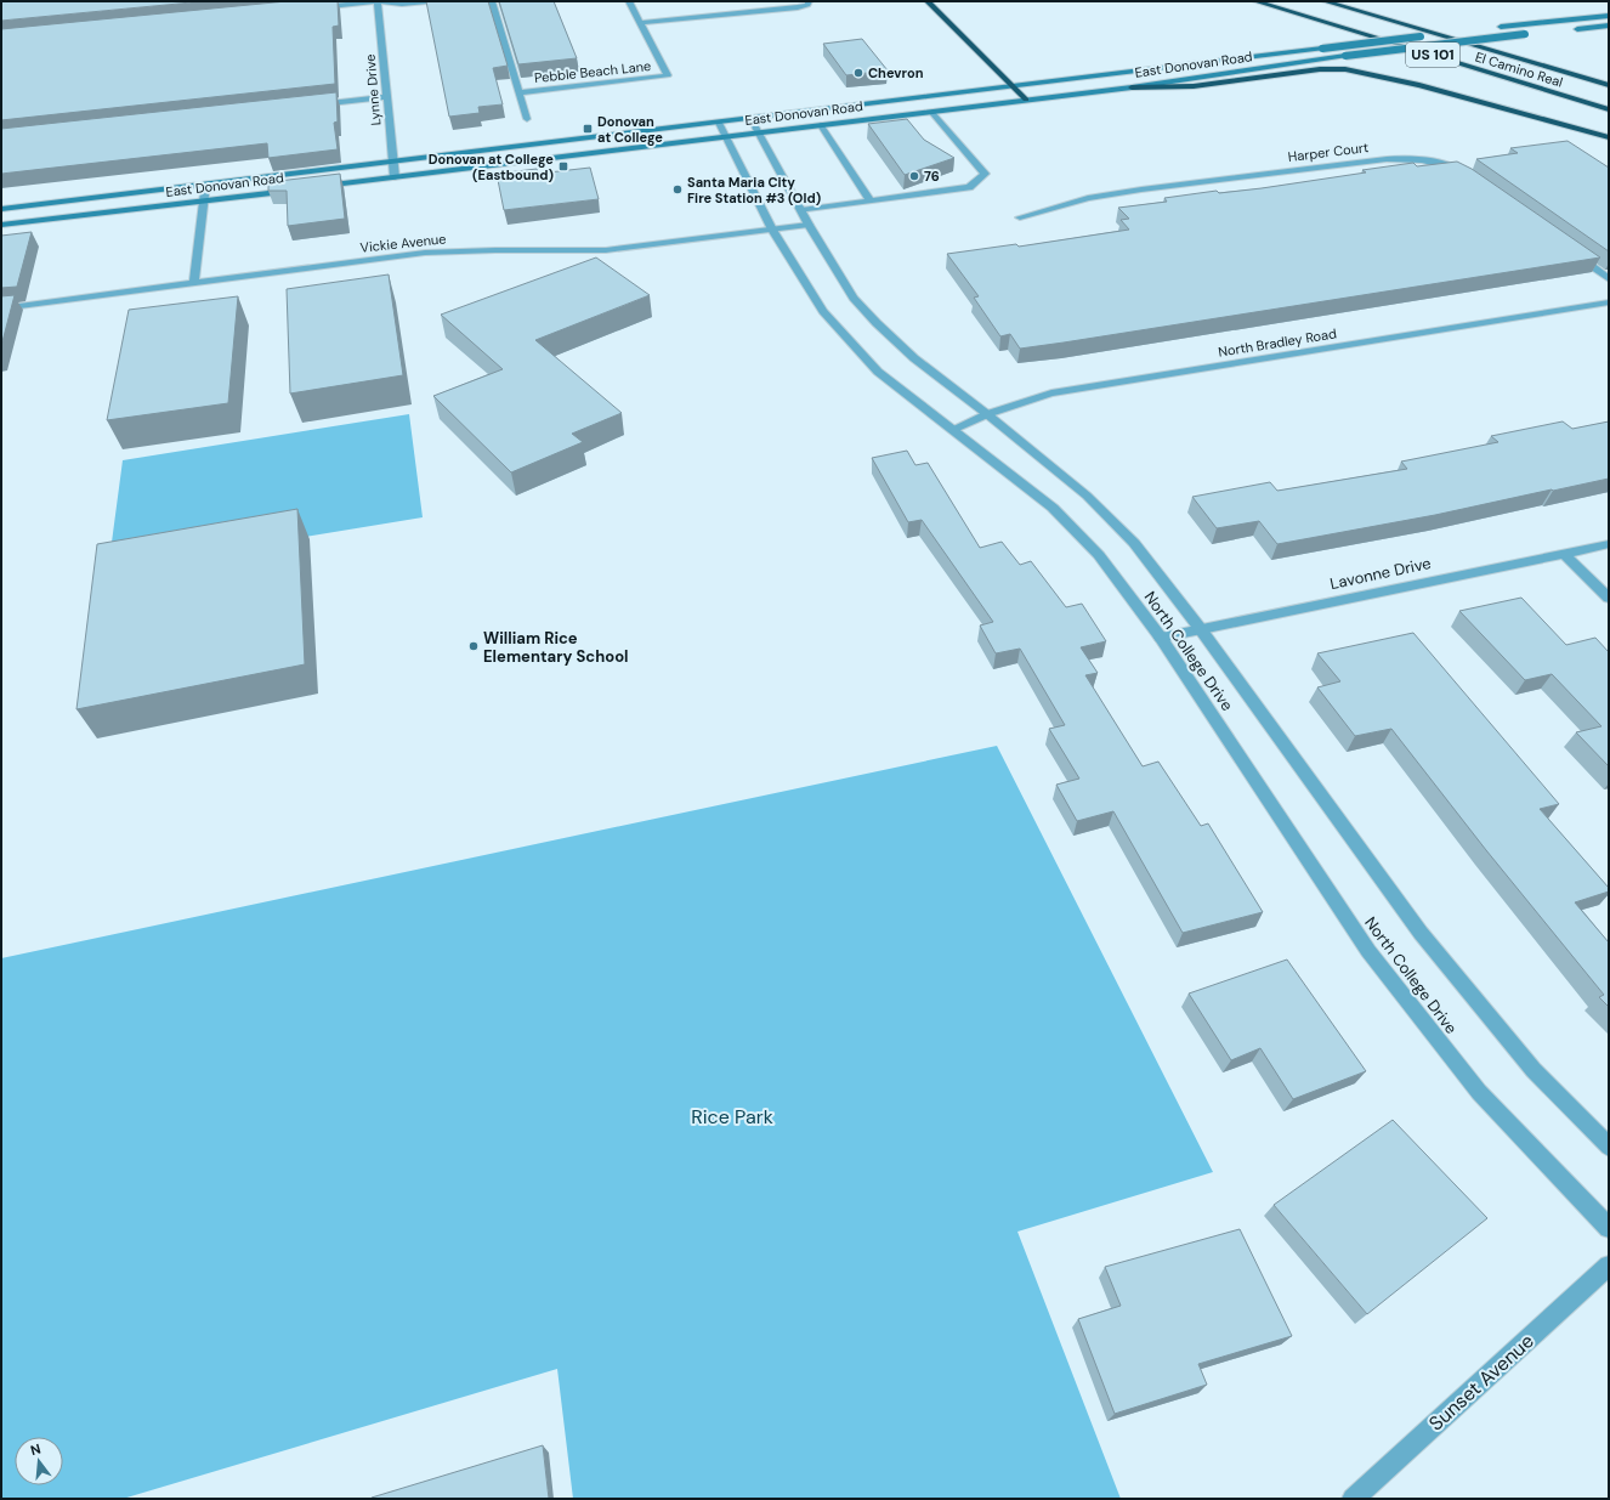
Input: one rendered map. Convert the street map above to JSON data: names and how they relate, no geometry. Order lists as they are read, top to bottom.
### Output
{
  "streets": {
    "highway": ["US 101", "El Camino Real"],
    "main road": ["East Donovan Road"],
    "street": [
      "Pebble Beach Lane",
      "Lynne Drive",
      "Harper Court",
      "Vickie Avenue",
      "North Bradley Road",
      "Lavonne Drive",
      "North College Drive",
      "Sunset Avenue"
    ]
  },
  "crossings": [
    ["East Donovan Road", "Lynne Drive"],
    ["East Donovan Road", "North College Drive"],
    ["Vickie Avenue", "North College Drive"],
    ["North Bradley Road", "North College Drive"],
    ["Lavonne Drive", "North College Drive"]
  ],
  "parks": ["Rice Park"],
  "places": {
    "other": [
      "Chevron",
      "76",
      "Santa Maria City Fire Station #3 (Old)",
      "William Rice Elementary School"
    ],
    "transit": ["Donovan at College", "Donovan at College (Eastbound)"]
  },
  "north": "top"
}
